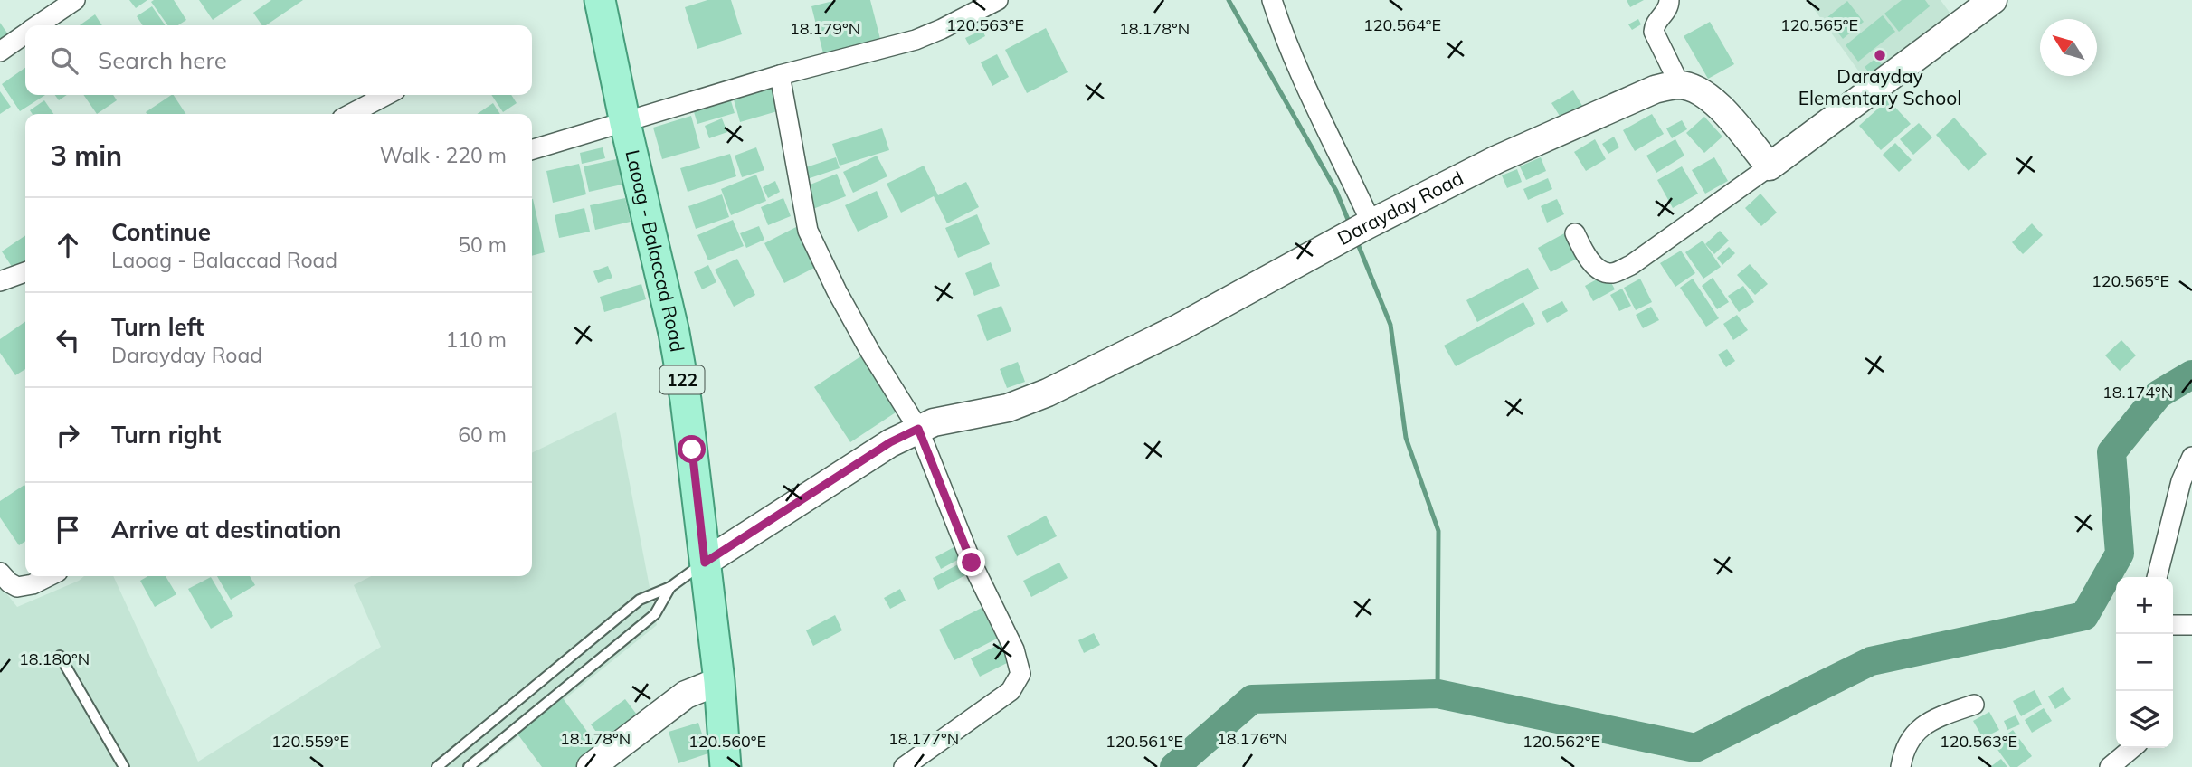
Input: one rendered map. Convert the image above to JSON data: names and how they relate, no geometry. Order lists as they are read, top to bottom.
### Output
{
  "streets": {
    "main road": ["Laoag - Balaccad Road", "122"],
    "street": ["Darayday Road"]
  },
  "crossings": [
    ["Darayday Road", "Laoag - Balaccad Road"]
  ],
  "places": ["Darayday Elementary School"],
  "north": "top left",
  "page": {
    "search": "Search here",
    "heading": ["3 min", "Walk · 220 m"],
    "list": [
      ["Continue", "Laoag - Balaccad Road", "50 m"],
      ["Turn left", "Darayday Road", "110 m"],
      ["Turn right", "60 m"],
      "Arrive at destination"
    ],
    "map_buttons": ["+", "−"]
  },
  "coordinates": [
    "120.563°E",
    "120.564°E",
    "120.565°E",
    "18.179°N",
    "18.178°N",
    "18.174°N",
    "18.180°N",
    "18.177°N",
    "18.176°N",
    "120.559°E",
    "120.560°E",
    "120.561°E",
    "120.562°E"
  ]
}
